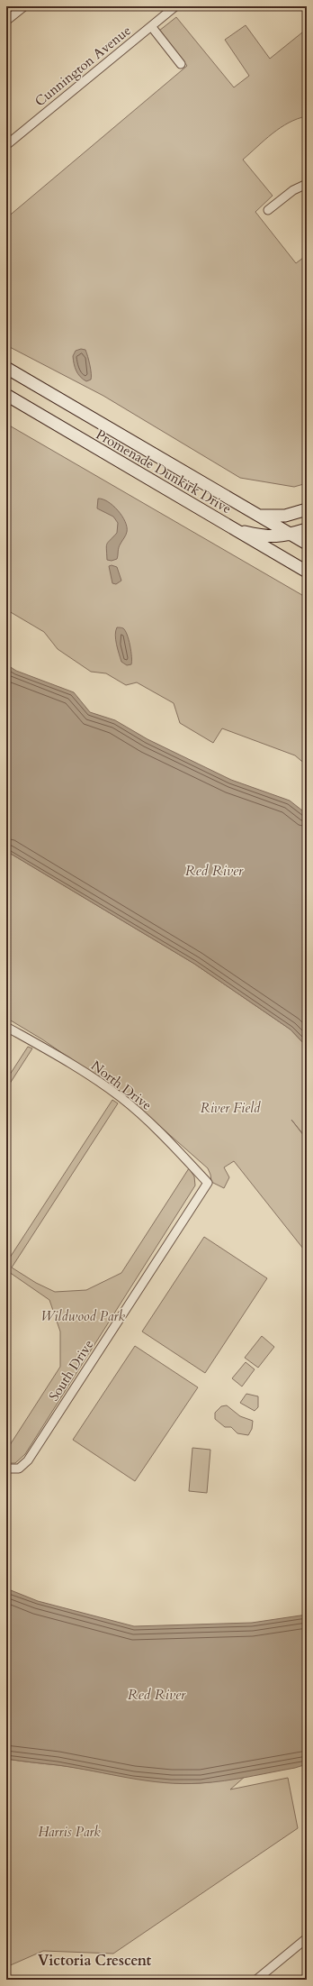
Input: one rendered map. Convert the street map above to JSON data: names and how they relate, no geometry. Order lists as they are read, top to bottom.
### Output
{
  "streets": {
    "main road": ["Promenade Dunkirk Drive"],
    "street": ["Cunnington Avenue", "North Drive", "South Drive"]
  },
  "crossings": [
    ["North Drive", "South Drive"]
  ],
  "districts": ["Victoria Crescent"],
  "water": ["Red River"],
  "parks": ["River Field", "Wildwood Park", "Harris Park"]
}
